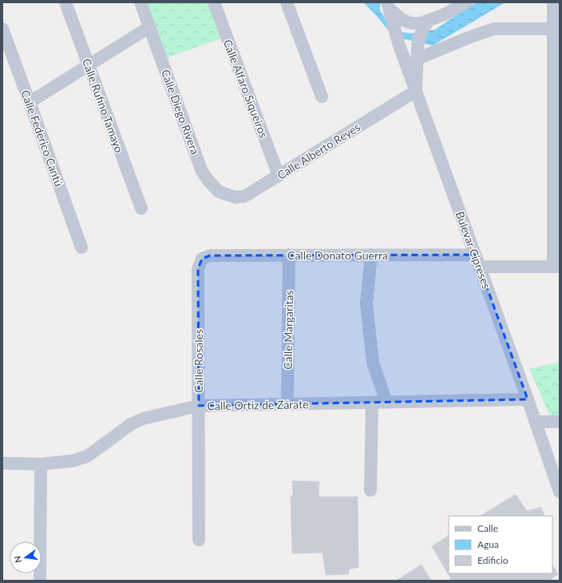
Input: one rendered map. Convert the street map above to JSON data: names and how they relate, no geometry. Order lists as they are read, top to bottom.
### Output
{
  "streets": {
    "street": [
      "Calle Alfaro Siqueiros",
      "Calle Rufino Tamayo",
      "Calle Diego Rivera",
      "Calle Federico Cantú",
      "Calle Alberto Reyes",
      "Bulevar Cipreses",
      "Calle Donato Guerra",
      "Calle Margaritas",
      "Calle Rosales",
      "Calle Ortiz de Zárate"
    ]
  },
  "crossings": [
    ["Calle Alfaro Siqueiros", "Calle Alberto Reyes"],
    ["Calle Diego Rivera", "Calle Alberto Reyes"],
    ["Calle Alberto Reyes", "Bulevar Cipreses"],
    ["Bulevar Cipreses", "Calle Donato Guerra"],
    ["Bulevar Cipreses", "Calle Ortiz de Zárate"],
    ["Calle Donato Guerra", "Calle Margaritas"],
    ["Calle Donato Guerra", "Calle Rosales"],
    ["Calle Margaritas", "Calle Ortiz de Zárate"],
    ["Calle Rosales", "Calle Ortiz de Zárate"]
  ],
  "legend": ["Calle", "Agua", "Edificio"],
  "north": "left"
}
